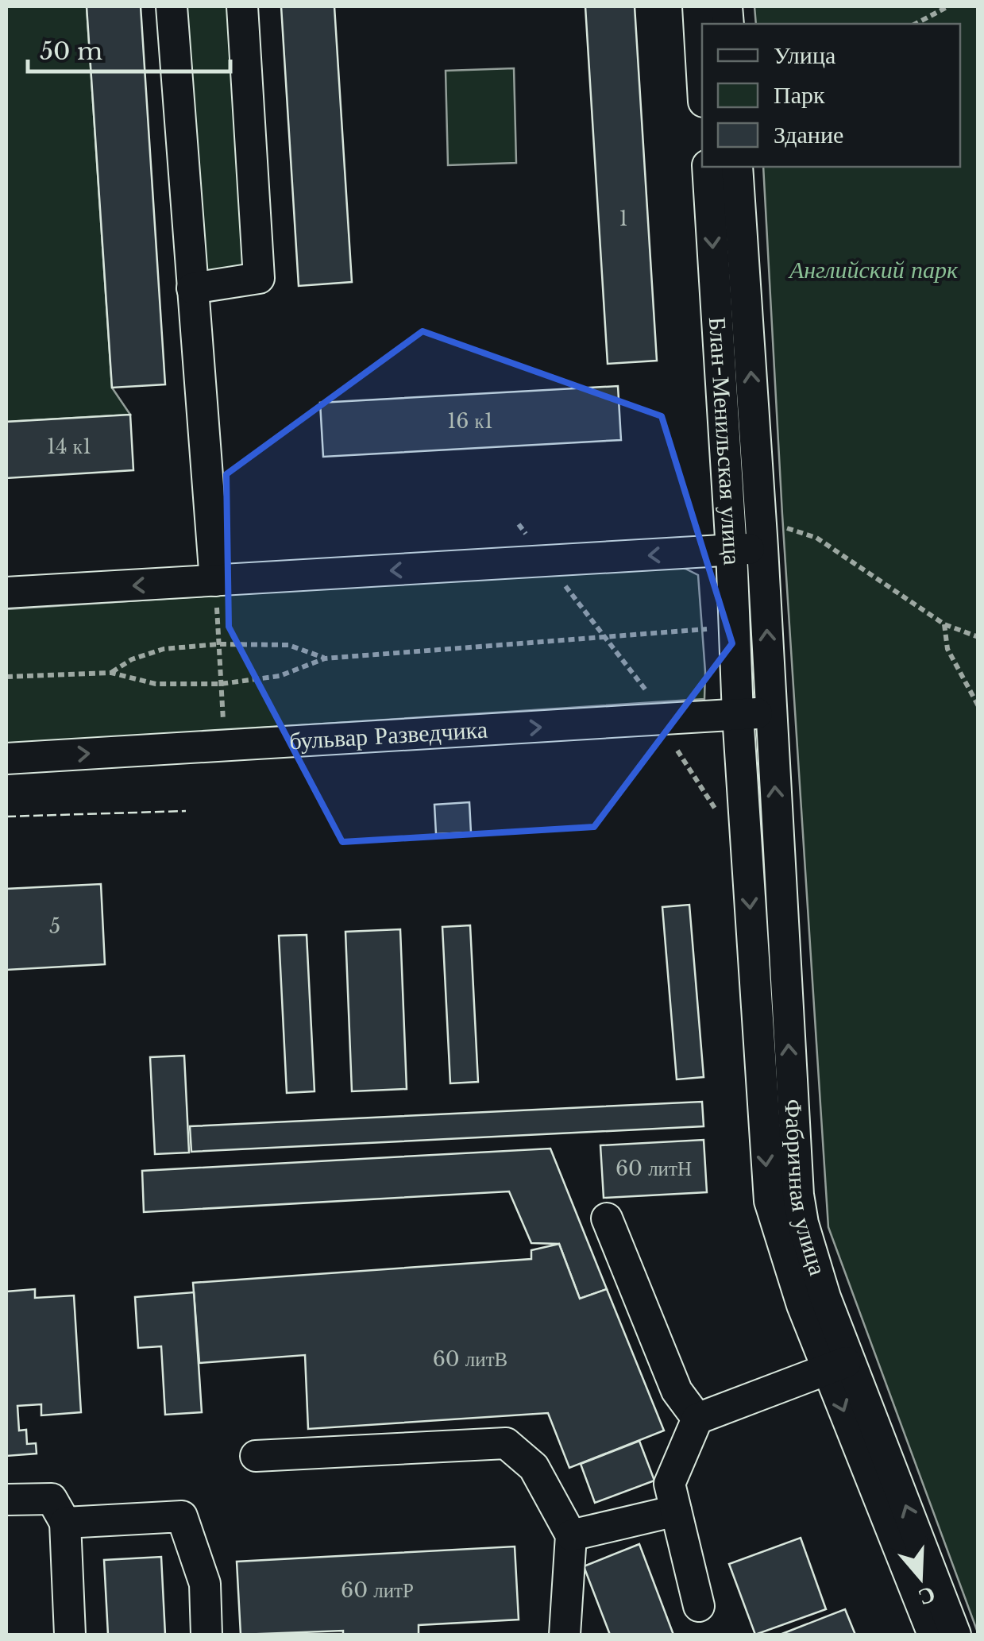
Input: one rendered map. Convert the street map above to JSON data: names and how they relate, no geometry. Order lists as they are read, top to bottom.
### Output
{
  "streets": {
    "street": ["Блан-Менильская улица", "бульвар Разведчика", "Фабричная улица"]
  },
  "crossings": [
    ["Блан-Менильская улица", "бульвар Разведчика"],
    ["Блан-Менильская улица", "Фабричная улица"],
    ["бульвар Разведчика", "Фабричная улица"]
  ],
  "parks": ["Английский парк"],
  "house_numbers": [
    "1",
    "16 к1",
    "14 к1",
    "5",
    "60 литН",
    "60 литВ",
    "60 литР"
  ],
  "legend": ["Улица", "Парк", "Здание"],
  "scale_bar": "50 m",
  "north": "bottom"
}
